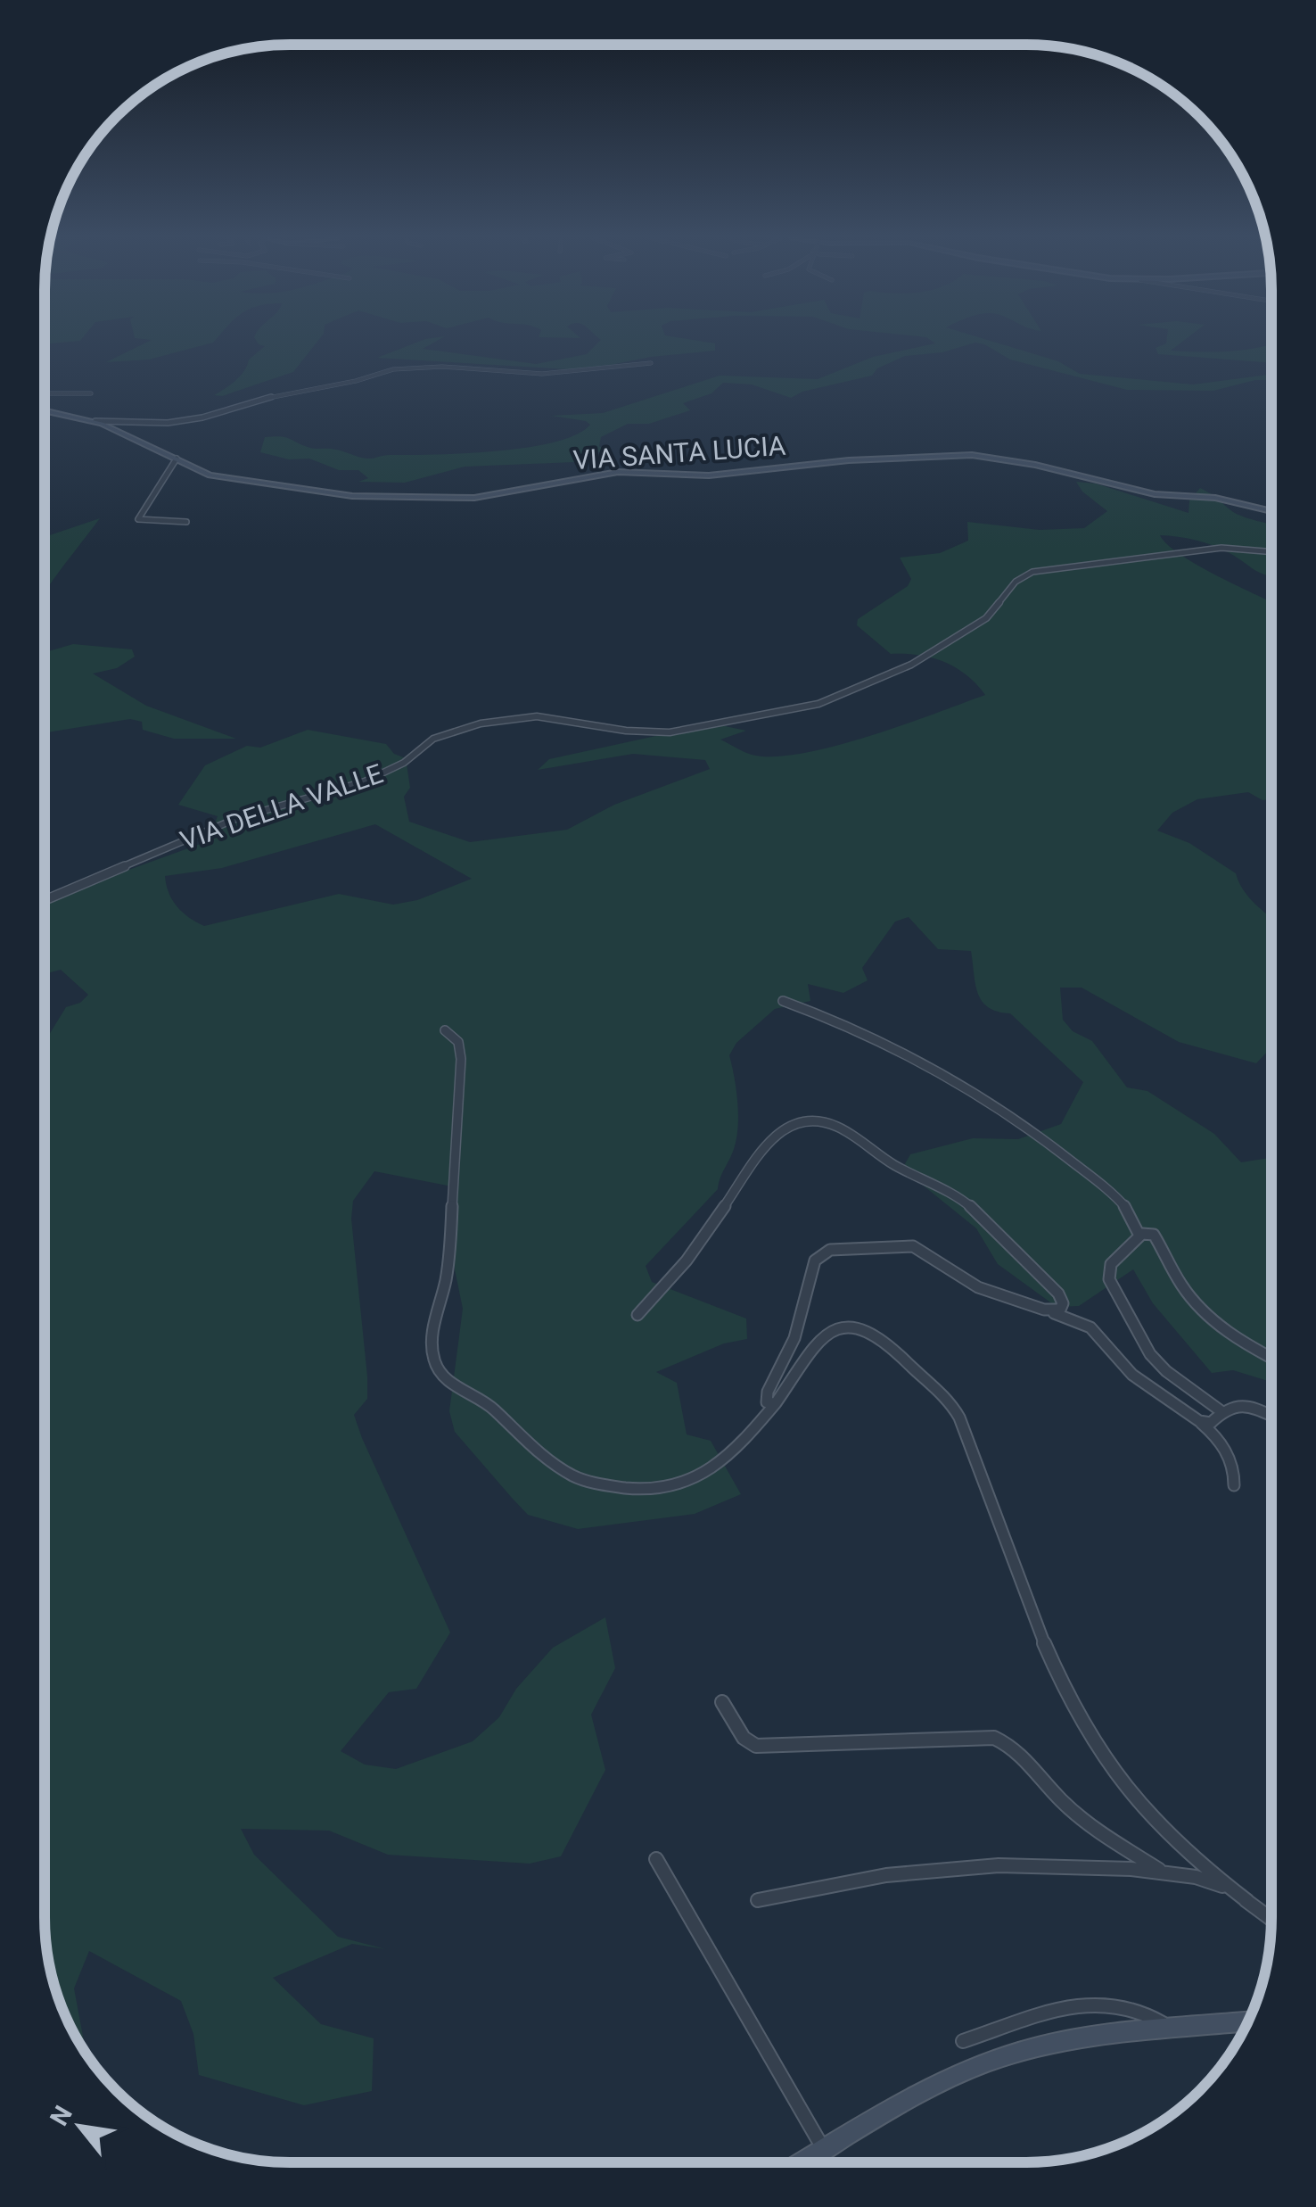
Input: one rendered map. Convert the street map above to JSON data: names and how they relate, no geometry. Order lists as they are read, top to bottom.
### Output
{
  "streets": {
    "street": ["VIA SANTA LUCIA", "VIA DELLA VALLE"]
  },
  "north": "top left"
}
